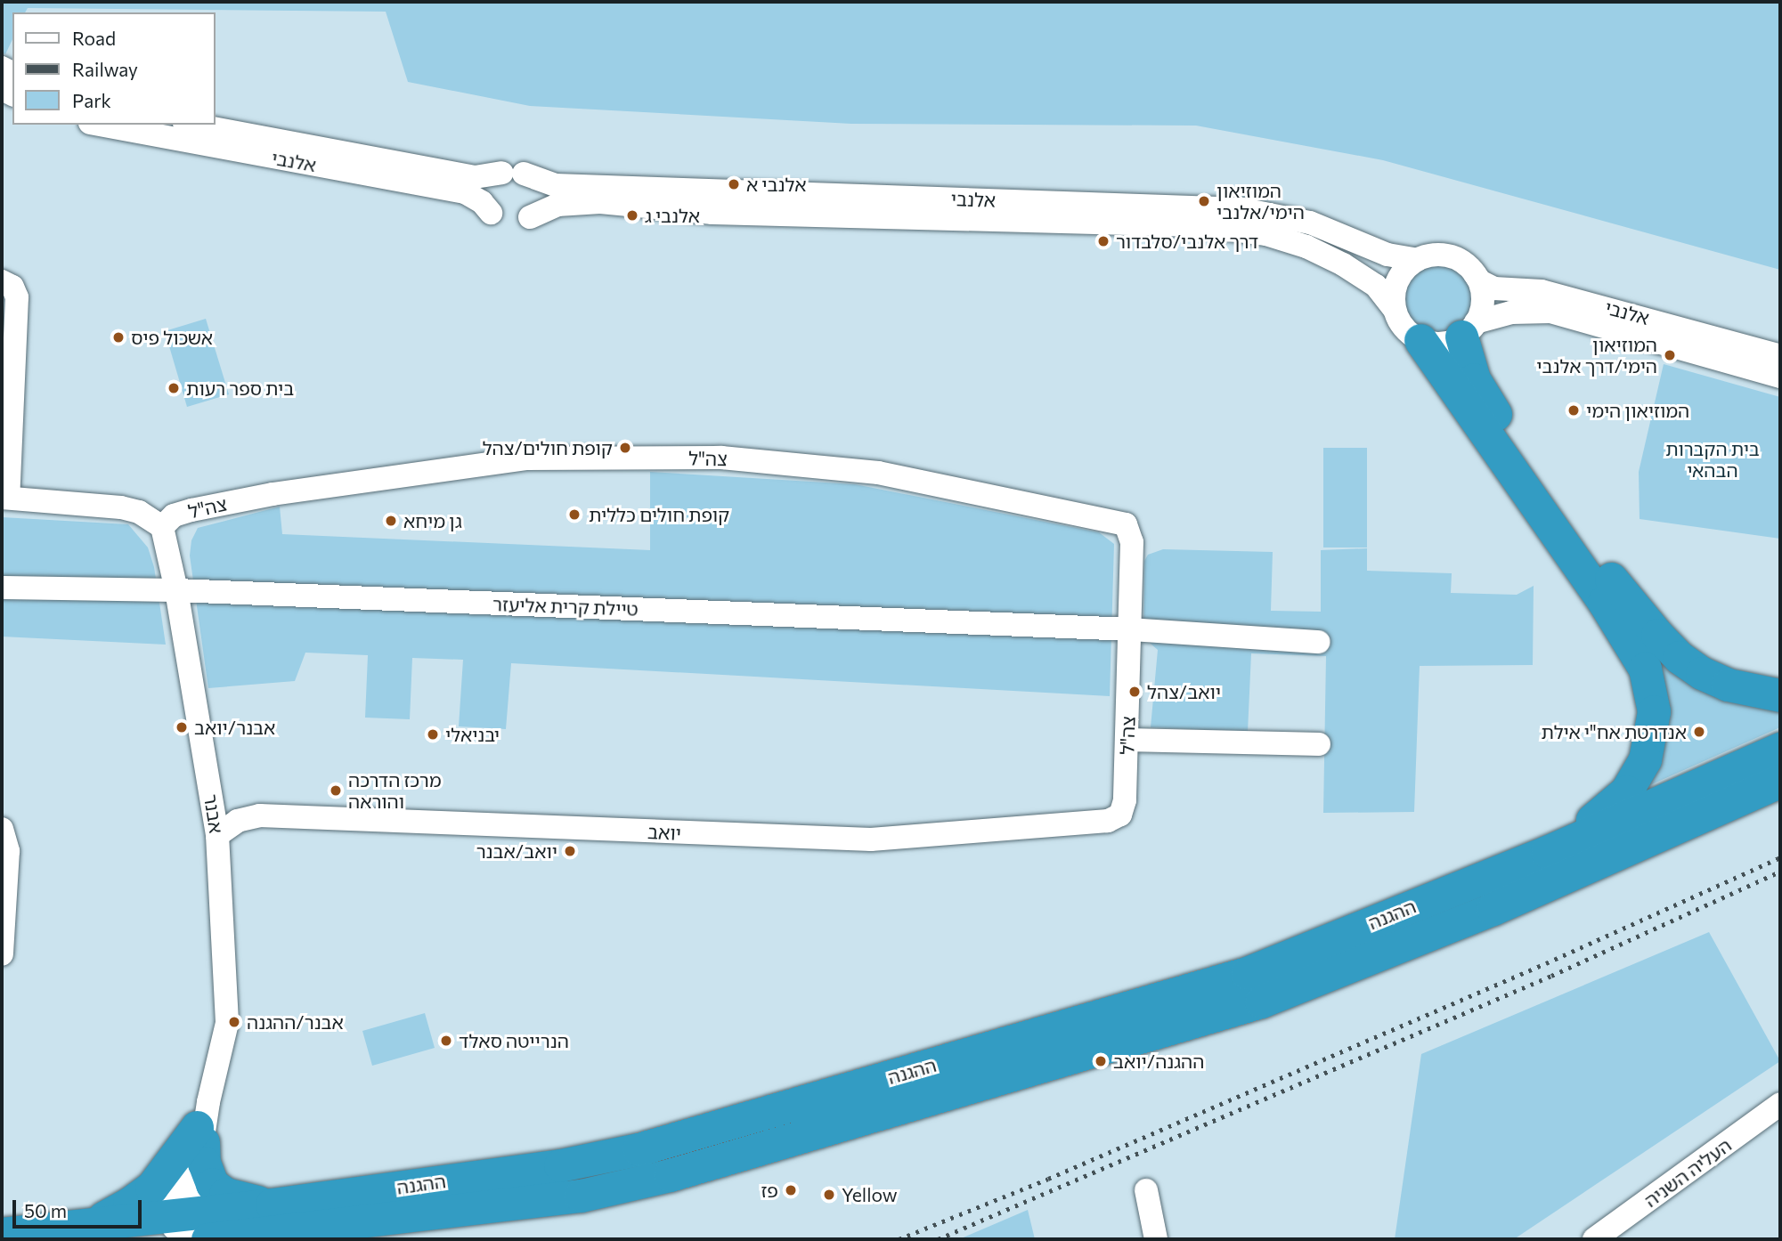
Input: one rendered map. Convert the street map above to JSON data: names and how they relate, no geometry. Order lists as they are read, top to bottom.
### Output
{
  "streets": {
    "highway": ["ההגנה"],
    "street": [
      "אלנבי",
      "צה\"ל",
      "טיילת קרית אליעזר",
      "אבנר",
      "יואב",
      "העליה השניה"
    ]
  },
  "crossings": [
    ["צה\"ל", "טיילת קרית אליעזר"],
    ["צה\"ל", "אבנר"],
    ["צה\"ל", "יואב"],
    ["טיילת קרית אליעזר", "אבנר"],
    ["אבנר", "יואב"],
    ["אבנר", "ההגנה"]
  ],
  "parks": ["בית הקברות הבהאי"],
  "places": [
    "אלנבי א",
    "המוזיאון הימי/אלנבי",
    "אלנבי ג",
    "דרך אלנבי/סלבדור",
    "אשכול פיס",
    "המוזיאון הימי/דרך אלנבי",
    "בית ספר רעות",
    "המוזיאון הימי",
    "קופת חולים/צהל",
    "קופת חולים כללית",
    "גן מיחא",
    "יואב/צהל",
    "אבנר/יואב",
    "אנדרטת אח\"י אילת",
    "יבניאלי",
    "מרכז הדרכה והוראה",
    "יואב/אבנר",
    "אבנר/ההגנה",
    "הנרייטה סאלד",
    "ההגנה/יואב",
    "פז",
    "Yellow"
  ],
  "legend": ["Road", "Railway", "Park"],
  "scale_bar": "50 m"
}
